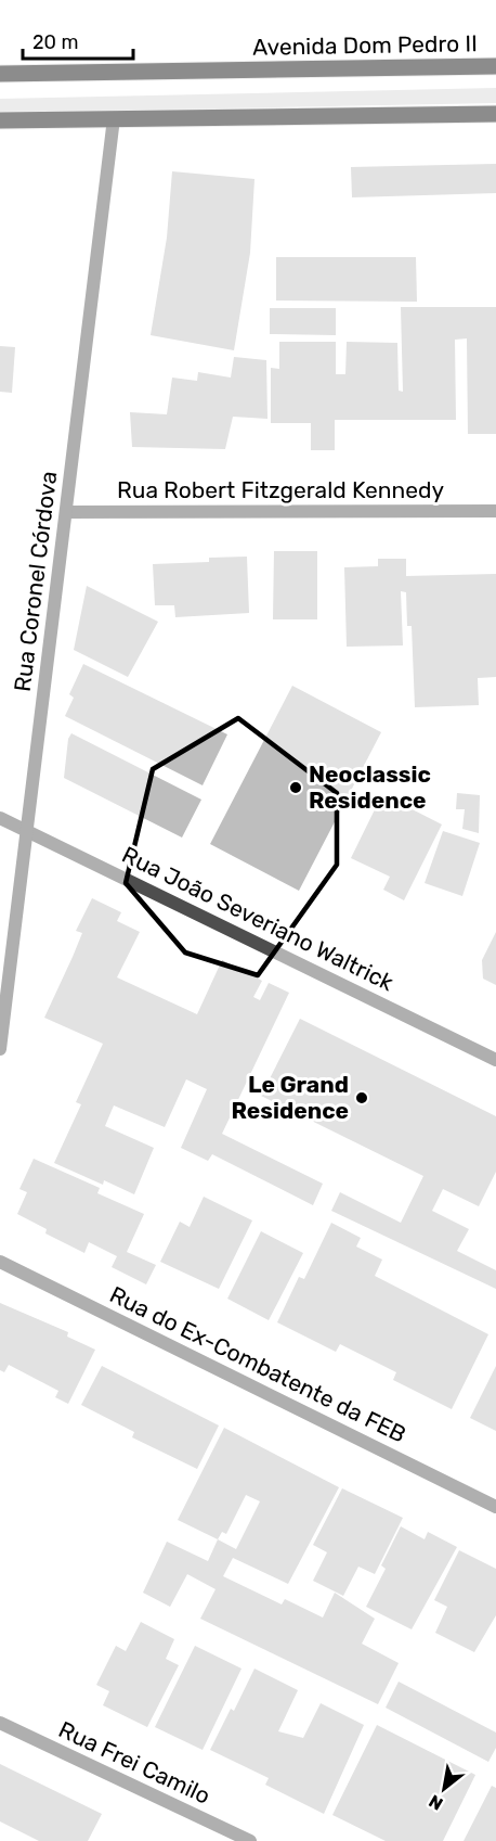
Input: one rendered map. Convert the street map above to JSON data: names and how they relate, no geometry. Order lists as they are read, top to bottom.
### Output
{
  "streets": {
    "main road": ["Avenida Dom Pedro II"],
    "street": [
      "Rua Robert Fitzgerald Kennedy",
      "Rua Coronel Córdova",
      "Rua João Severiano Waltrick",
      "Rua do Ex-Combatente da FEB",
      "Rua Frei Camilo"
    ]
  },
  "crossings": [
    ["Rua Robert Fitzgerald Kennedy", "Rua Coronel Córdova"],
    ["Rua Coronel Córdova", "Rua João Severiano Waltrick"]
  ],
  "places": ["Neoclassic Residence", "Le Grand Residence"],
  "scale_bar": "20 m",
  "north": "bottom left"
}
